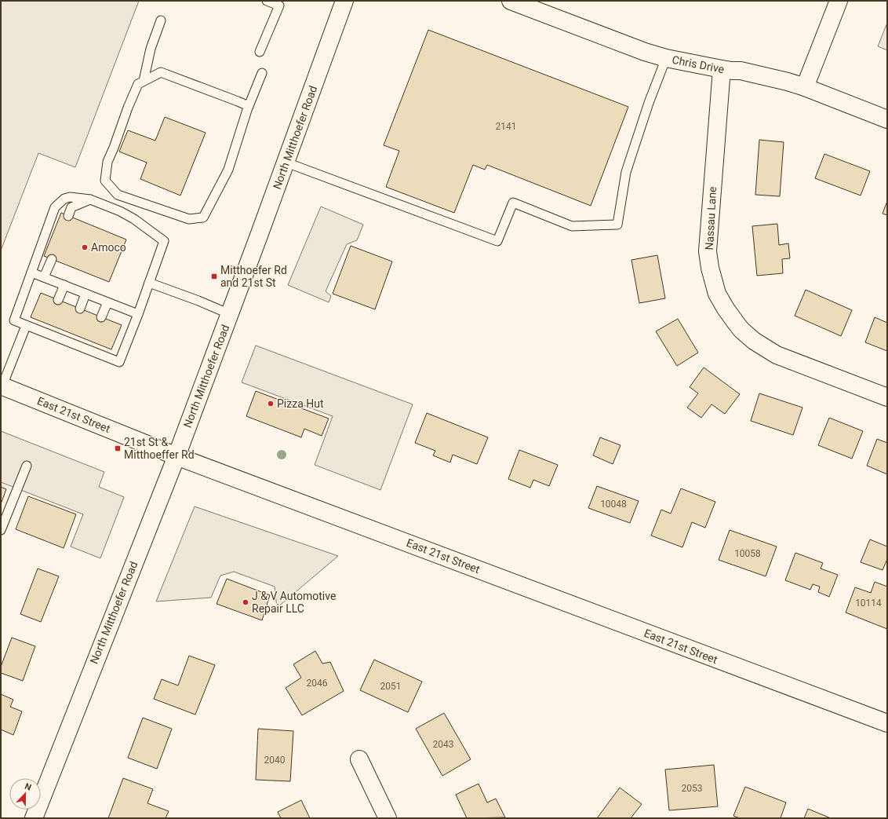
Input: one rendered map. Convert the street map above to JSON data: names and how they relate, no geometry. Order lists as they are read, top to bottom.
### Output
{
  "streets": {
    "main road": [
      "Chris Drive",
      "North Mitthoefer Road",
      "Nassau Lane",
      "East 21st Street"
    ]
  },
  "crossings": [
    ["Chris Drive", "Nassau Lane"],
    ["North Mitthoefer Road", "East 21st Street"]
  ],
  "places": {
    "other": ["Amoco", "Pizza Hut", "J & V Automotive Repair LLC"],
    "transit": ["Mitthoefer Rd and 21st St", "21st St & Mitthoeffer Rd"]
  },
  "house_numbers": [
    "2141",
    "10048",
    "10058",
    "10114",
    "2046",
    "2051",
    "2043",
    "2040",
    "2053"
  ],
  "north": "top"
}
